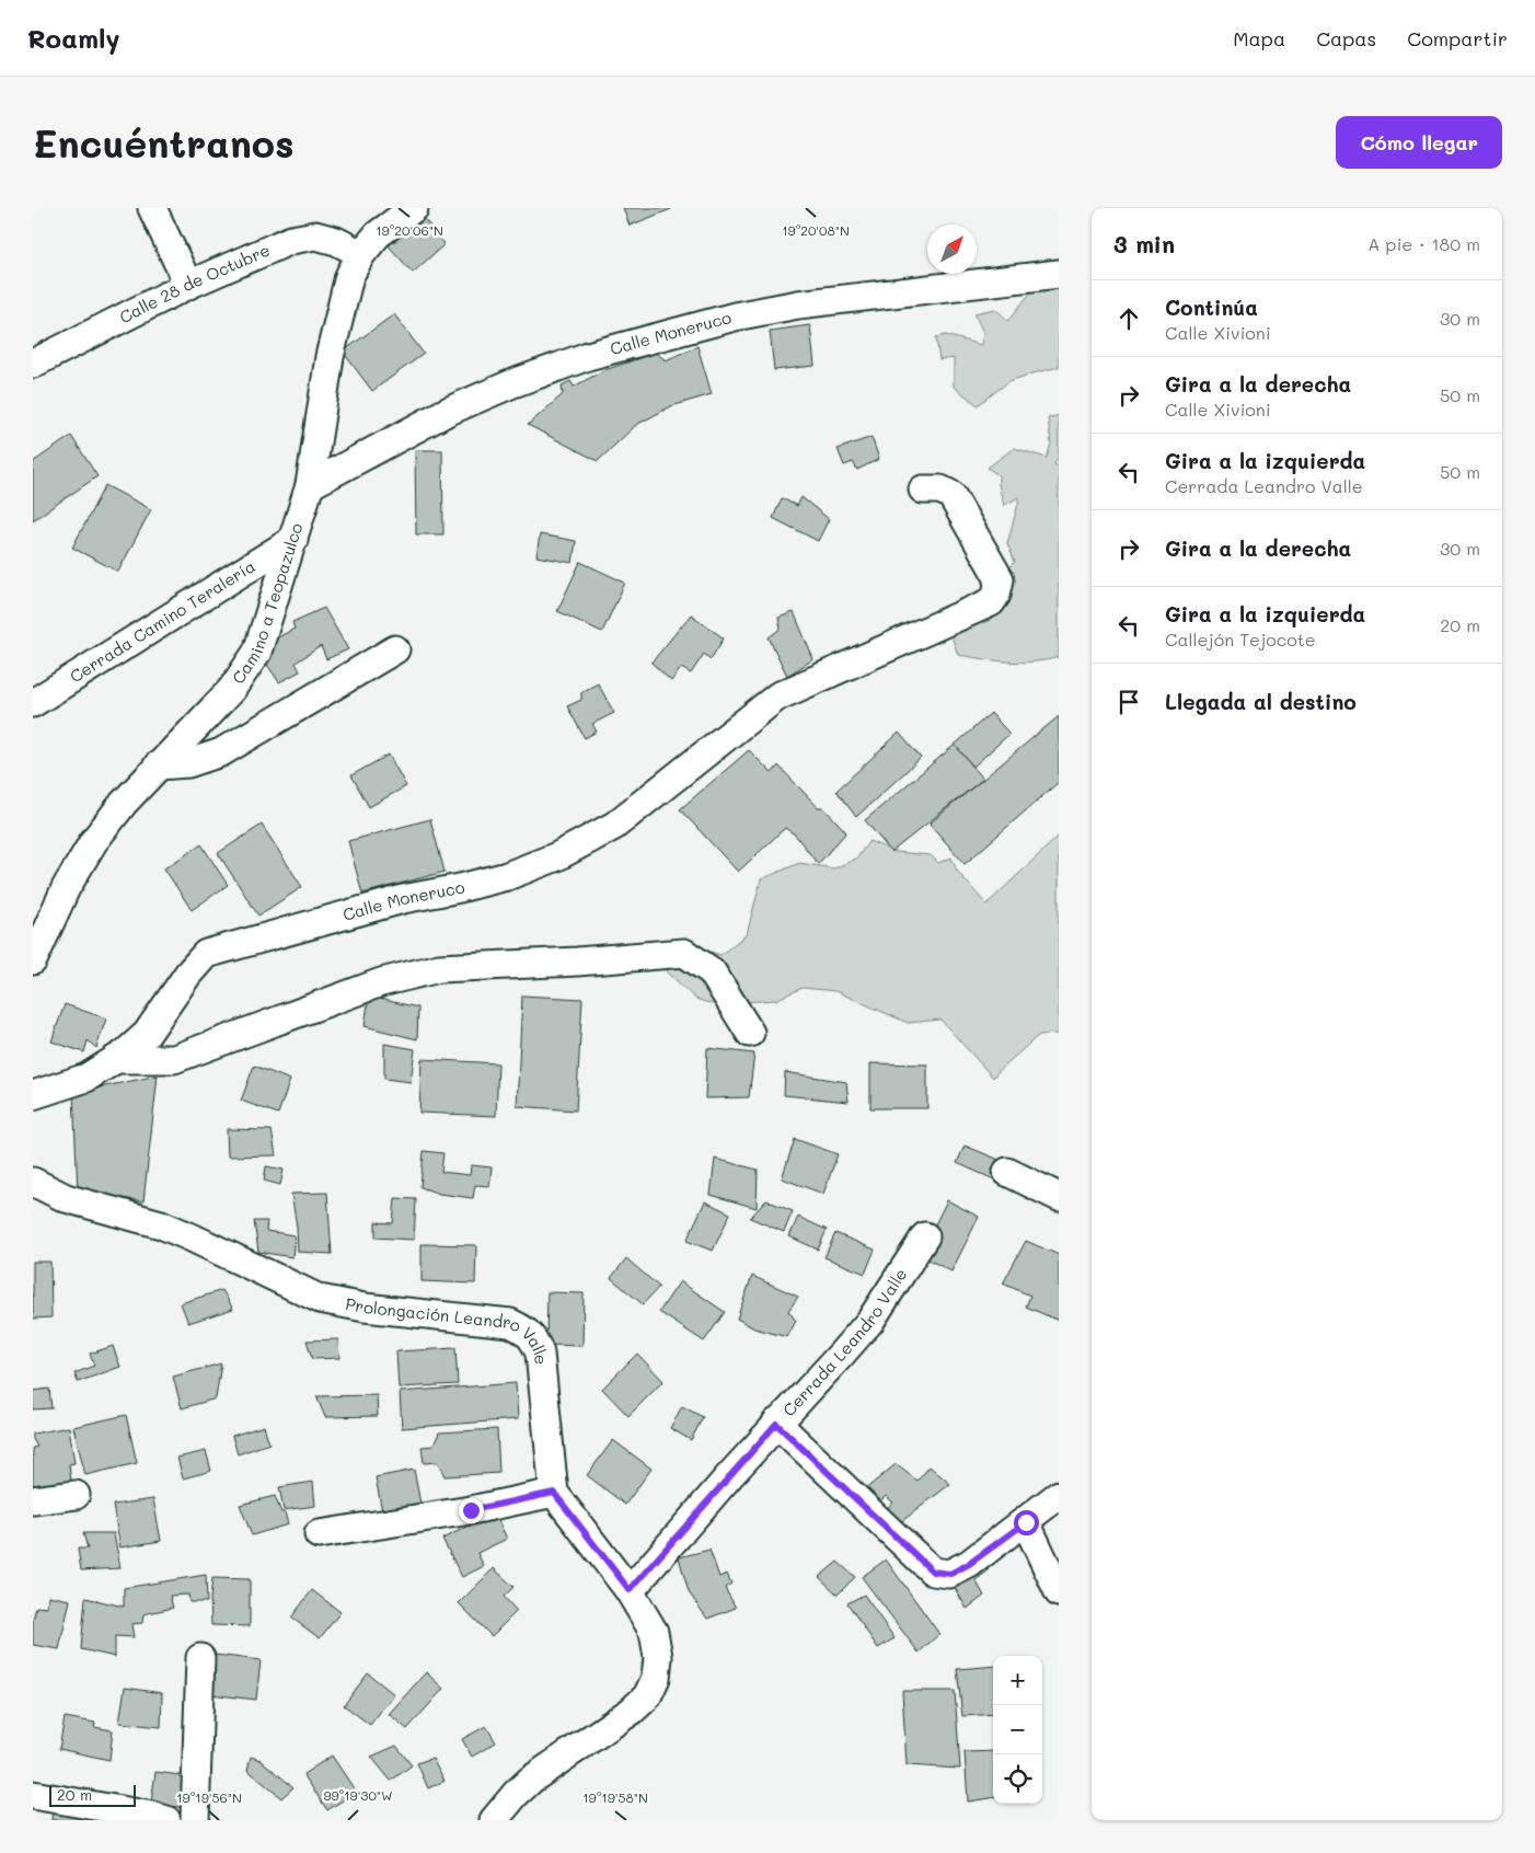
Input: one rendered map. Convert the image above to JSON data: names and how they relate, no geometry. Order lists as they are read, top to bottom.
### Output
{
  "streets": {
    "street": [
      "Calle 28 de Octubre",
      "Calle Moneruco",
      "Camino a Teopazulco",
      "Cerrada Camino Teralería",
      "Prolongación Leandro Valle",
      "Cerrada Leandro Valle"
    ]
  },
  "crossings": [
    ["Calle 28 de Octubre", "Camino a Teopazulco"],
    ["Calle Moneruco", "Camino a Teopazulco"],
    ["Camino a Teopazulco", "Cerrada Camino Teralería"]
  ],
  "scale_bar": "20 m",
  "north": "top right",
  "page": {
    "header": "Roamly",
    "nav": ["Mapa", "Capas", "Compartir"],
    "buttons": "Cómo llegar",
    "title": "Encuéntranos",
    "heading": ["3 min", "A pie · 180 m"],
    "list": [
      ["Continúa", "Calle Xivioni", "30 m"],
      ["Gira a la derecha", "Calle Xivioni", "50 m"],
      ["Gira a la izquierda", "Cerrada Leandro Valle", "50 m"],
      ["Gira a la derecha", "30 m"],
      ["Gira a la izquierda", "Callejón Tejocote", "20 m"],
      "Llegada al destino"
    ],
    "map_buttons": ["+", "−"],
    "scale": "20 m"
  },
  "coordinates": [
    "19°20'06\"N",
    "19°20'08\"N",
    "99°19'30\"W",
    "19°19'56\"N",
    "19°19'58\"N"
  ]
}
